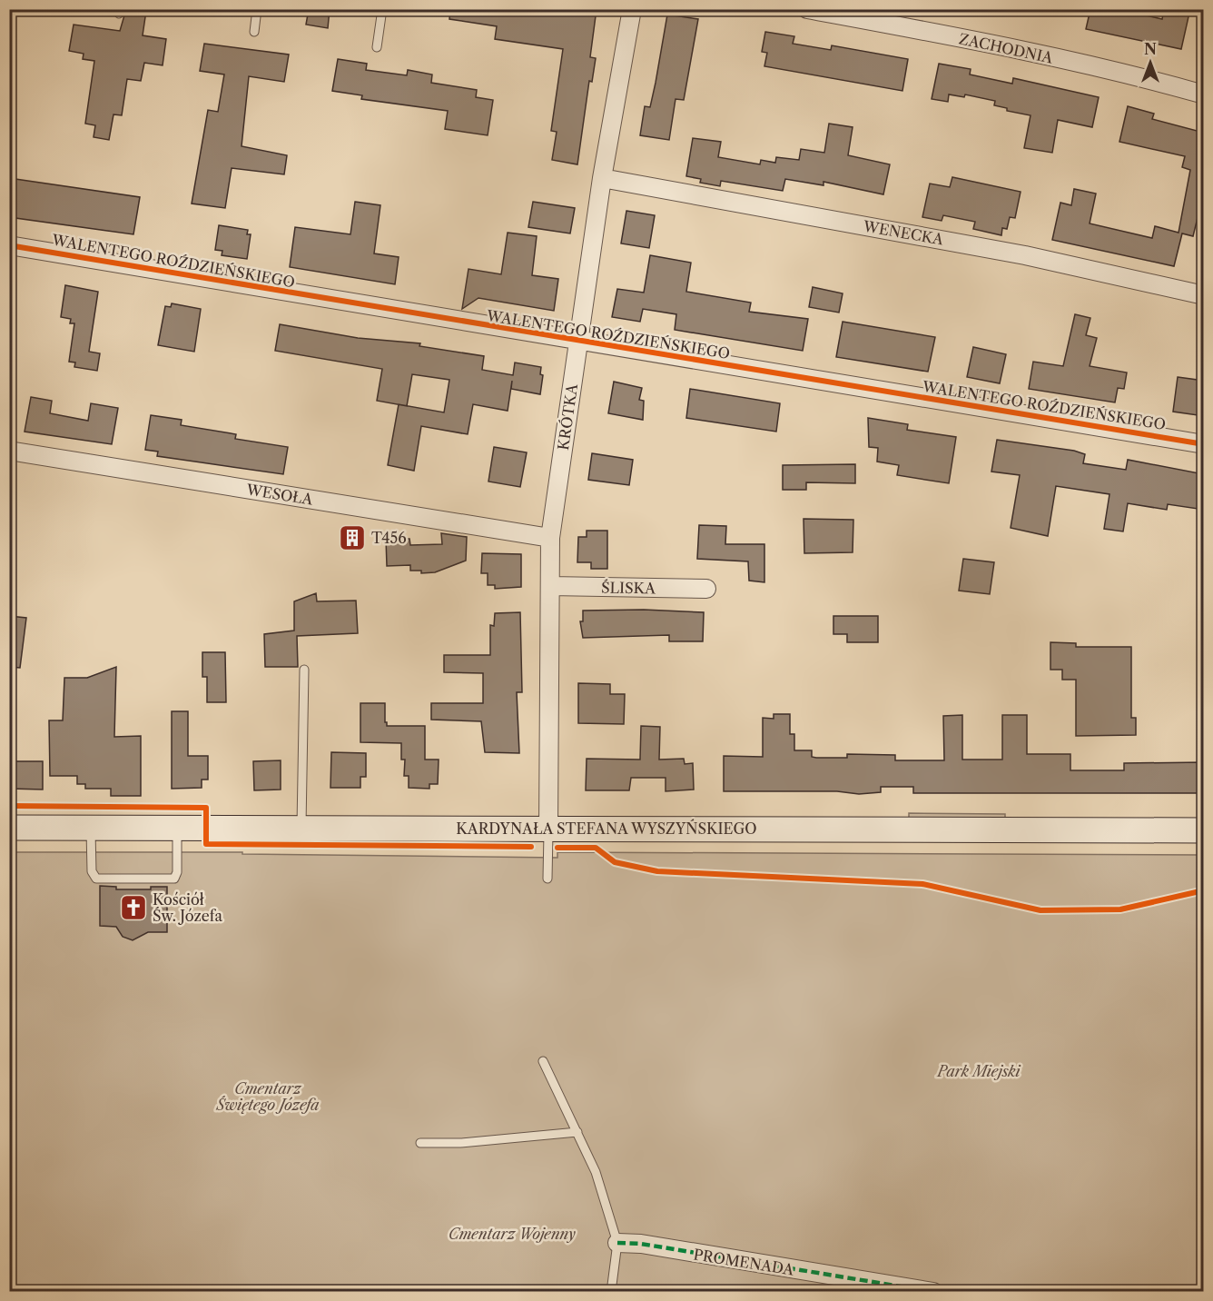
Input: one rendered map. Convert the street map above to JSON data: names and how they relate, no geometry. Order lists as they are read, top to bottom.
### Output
{
  "streets": {
    "street": [
      "ZACHODNIA",
      "WENECKA",
      "WALENTEGO ROŹDZIEŃSKIEGO",
      "KRÓTKA",
      "WESOŁA",
      "ŚLISKA",
      "KARDYNAŁA STEFANA WYSZYŃSKIEGO",
      "PROMENADA"
    ]
  },
  "crossings": [
    ["WENECKA", "KRÓTKA"],
    ["WALENTEGO ROŹDZIEŃSKIEGO", "KRÓTKA"],
    ["KRÓTKA", "WESOŁA"],
    ["KRÓTKA", "ŚLISKA"],
    ["KRÓTKA", "KARDYNAŁA STEFANA WYSZYŃSKIEGO"]
  ],
  "parks": ["Park Miejski", "Cmentarz Świętego Józefa", "Cmentarz Wojenny"],
  "places": {
    "building": ["T456"],
    "church": ["Kościół Św. Józefa"]
  },
  "north": "top"
}
